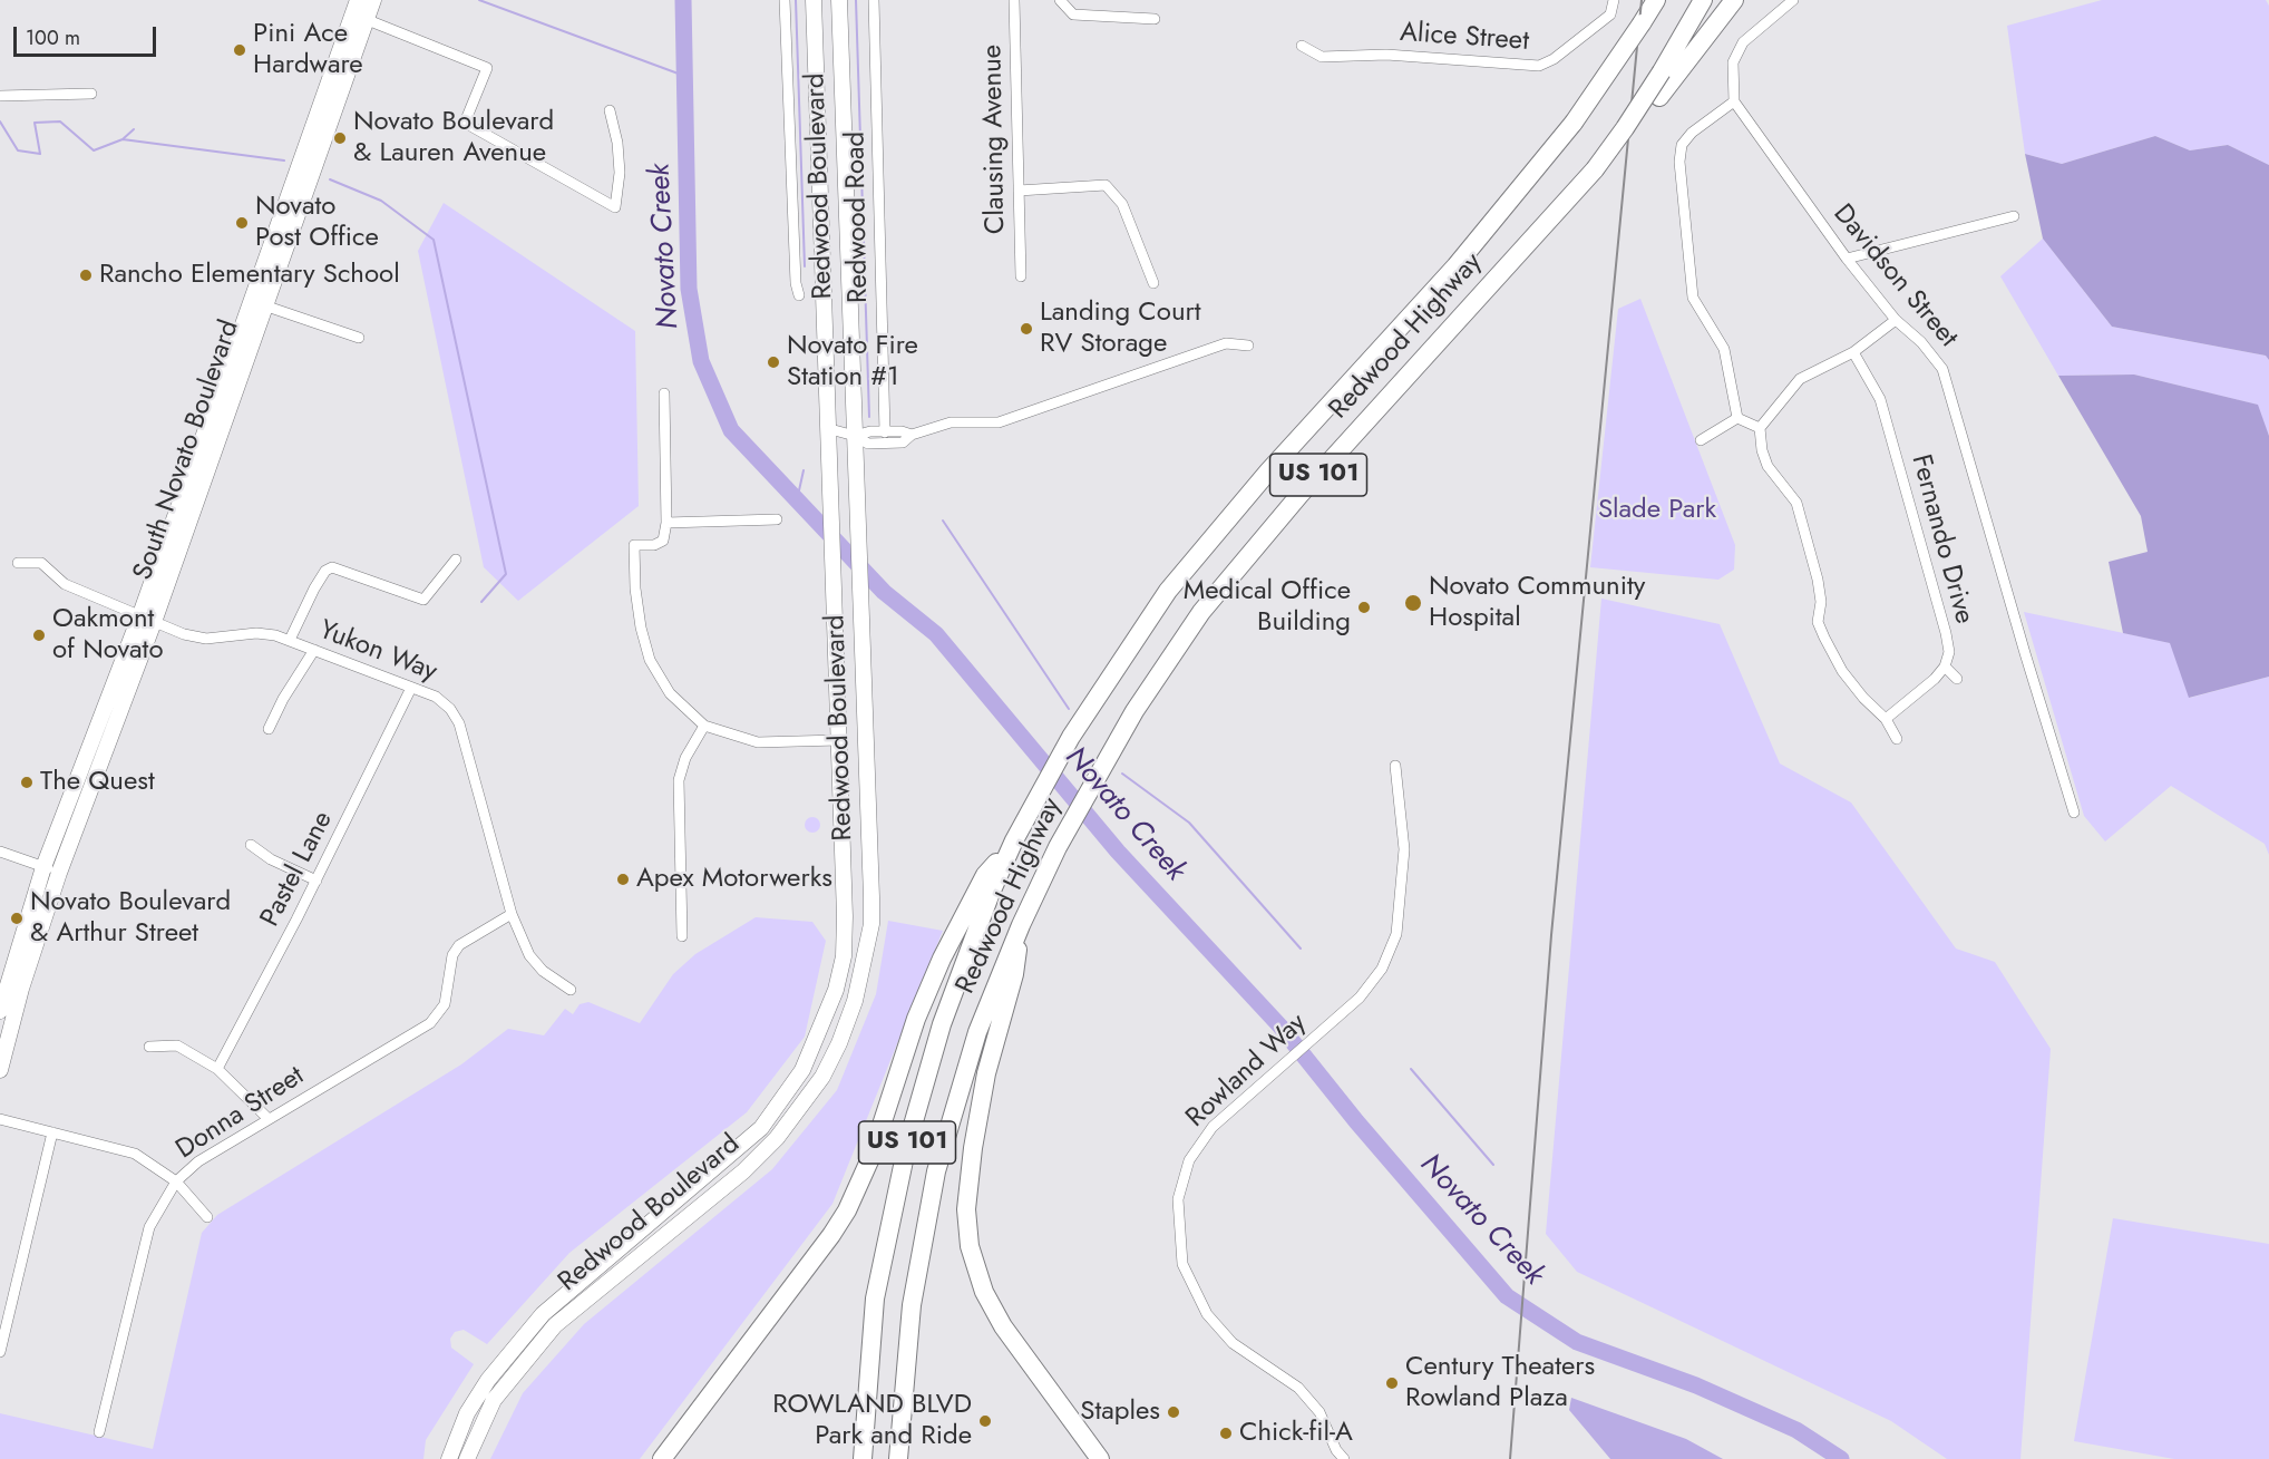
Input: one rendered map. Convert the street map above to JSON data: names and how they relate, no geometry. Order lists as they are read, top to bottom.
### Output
{
  "streets": {
    "highway": ["Redwood Highway", "US 101"],
    "main road": ["Redwood Boulevard", "South Novato Boulevard"],
    "street": [
      "Alice Street",
      "Clausing Avenue",
      "Redwood Road",
      "Davidson Street",
      "Fernando Drive",
      "Yukon Way",
      "Pastel Lane",
      "Rowland Way",
      "Donna Street"
    ]
  },
  "crossings": [
    ["South Novato Boulevard", "Yukon Way"],
    ["Yukon Way", "Pastel Lane"],
    ["Yukon Way", "Donna Street"]
  ],
  "water": ["Novato Creek"],
  "parks": ["Slade Park"],
  "places": [
    "Pini Ace Hardware",
    "Novato Boulevard & Lauren Avenue",
    "Novato Post Office",
    "Rancho Elementary School",
    "Landing Court RV Storage",
    "Novato Fire Station #1",
    "Novato Community Hospital",
    "Medical Office Building",
    "Oakmont of Novato",
    "The Quest",
    "Apex Motorwerks",
    "Novato Boulevard & Arthur Street",
    "Century Theaters Rowland Plaza",
    "Staples",
    "ROWLAND BLVD Park and Ride",
    "Chick-fil-A"
  ],
  "scale_bar": "100 m"
}
